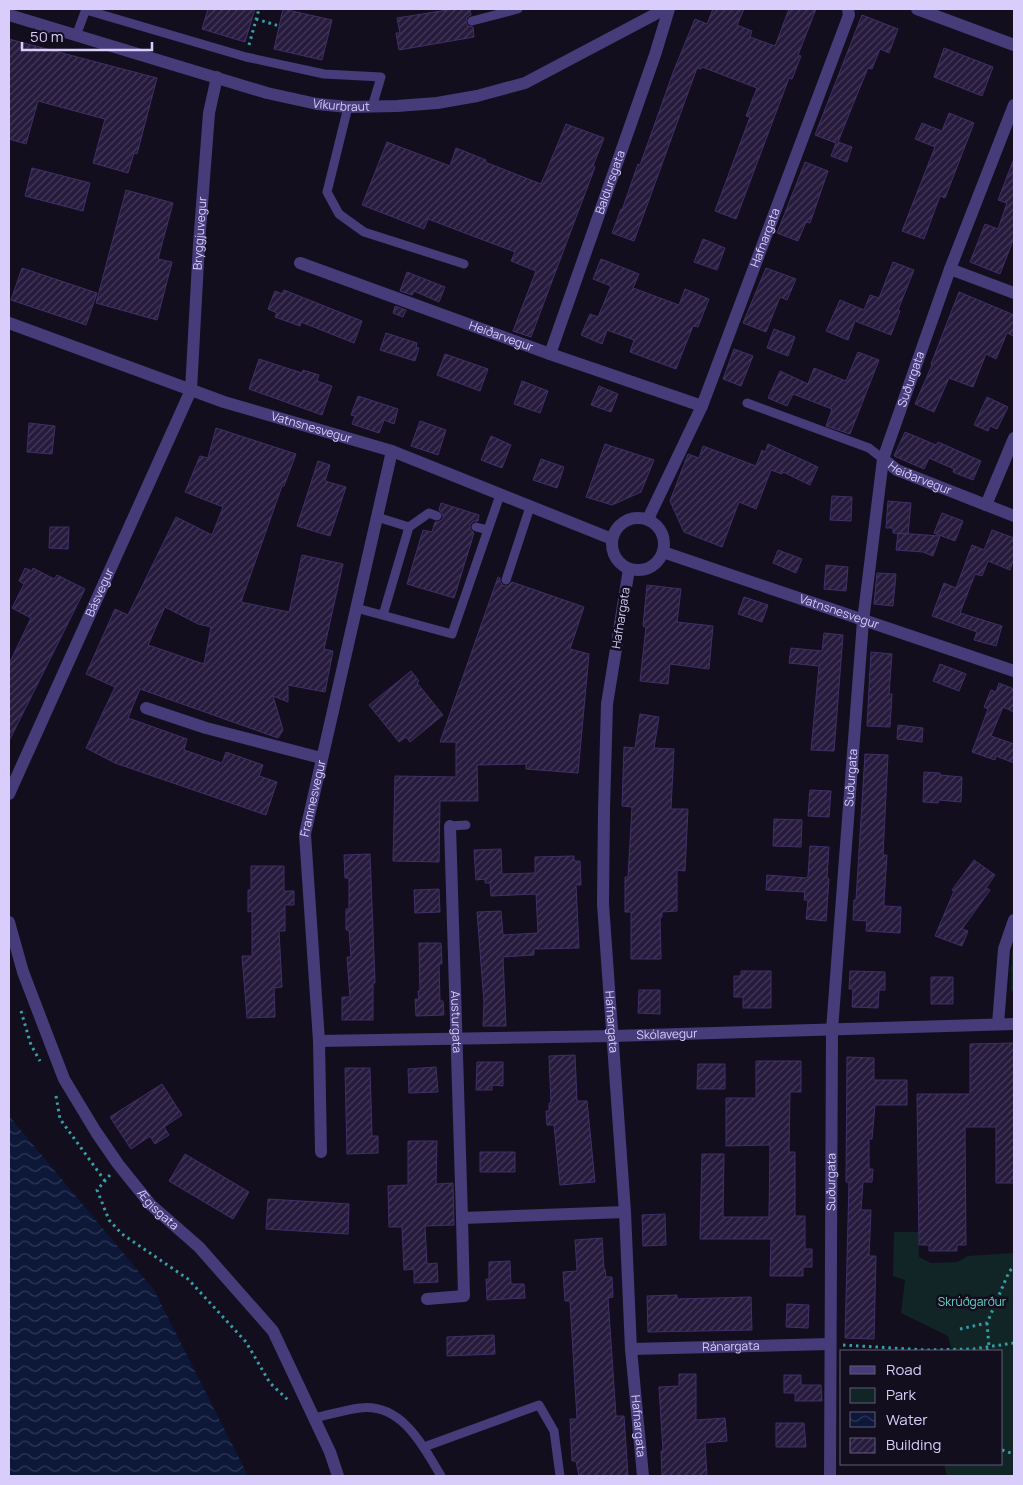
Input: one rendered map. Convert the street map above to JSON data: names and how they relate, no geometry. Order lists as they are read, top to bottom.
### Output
{
  "streets": {
    "street": [
      "Víkurbraut",
      "Baldursgata",
      "Bryggjuvegur",
      "Hafnargata",
      "Heiðarvegur",
      "Suðurgata",
      "Vatnsnesvegur",
      "Básvegur",
      "Framnesvegur",
      "Austurgata",
      "Skólavegur",
      "Ægisgata",
      "Ránargata"
    ]
  },
  "crossings": [
    ["Víkurbraut", "Bryggjuvegur"],
    ["Baldursgata", "Heiðarvegur"],
    ["Bryggjuvegur", "Vatnsnesvegur"],
    ["Bryggjuvegur", "Básvegur"],
    ["Hafnargata", "Heiðarvegur"],
    ["Hafnargata", "Vatnsnesvegur"],
    ["Hafnargata", "Skólavegur"],
    ["Hafnargata", "Ránargata"],
    ["Heiðarvegur", "Suðurgata"],
    ["Suðurgata", "Vatnsnesvegur"],
    ["Suðurgata", "Skólavegur"],
    ["Suðurgata", "Ránargata"],
    ["Vatnsnesvegur", "Básvegur"],
    ["Vatnsnesvegur", "Framnesvegur"],
    ["Framnesvegur", "Skólavegur"],
    ["Austurgata", "Skólavegur"]
  ],
  "parks": ["Skrúðgarður"],
  "legend": [
    "Road",
    "Park",
    "Water",
    "Building"
  ],
  "scale_bar": "50 m"
}
